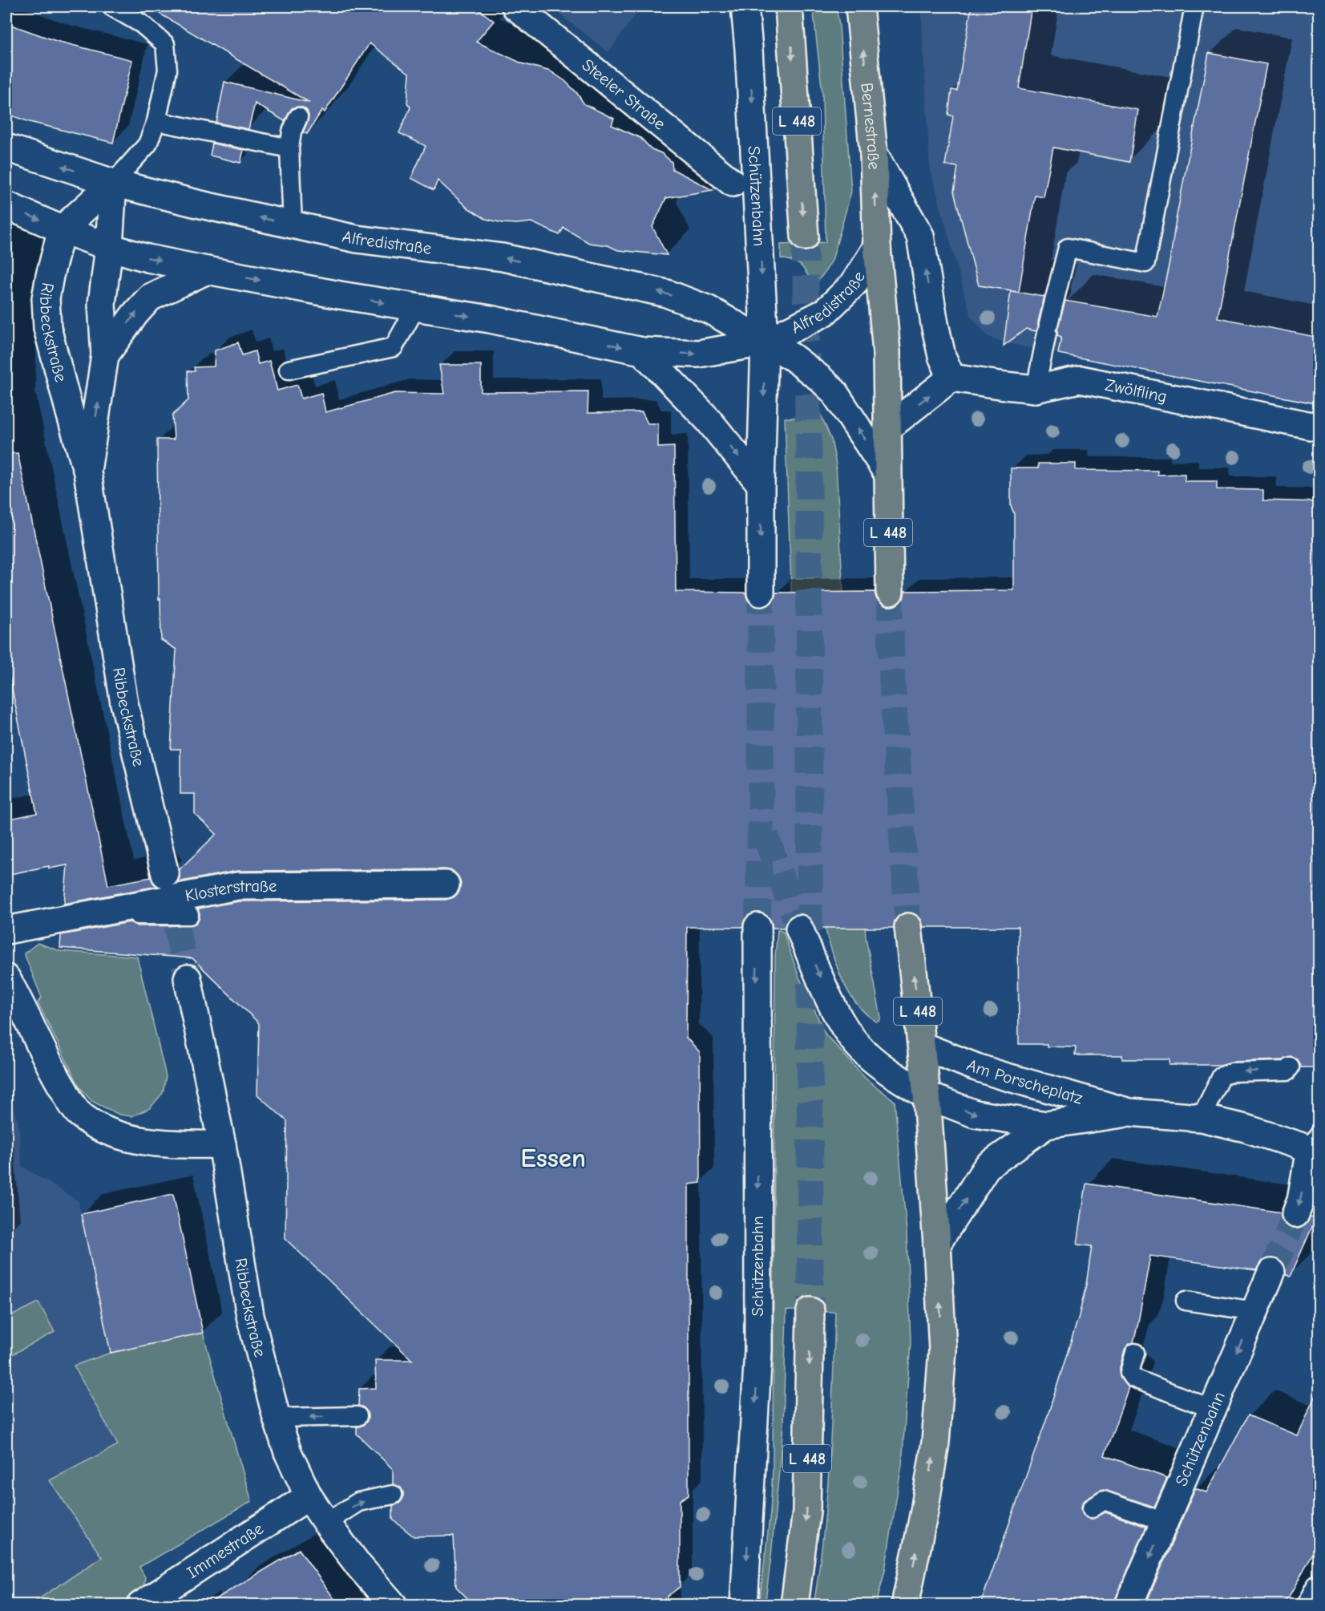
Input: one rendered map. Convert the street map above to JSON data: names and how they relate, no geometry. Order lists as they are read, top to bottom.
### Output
{
  "streets": {
    "main road": ["L 448", "Bernestraße"],
    "street": [
      "Steeler Straße",
      "Schützenbahn",
      "Alfredistraße",
      "Ribbeckstraße",
      "Zwölfling",
      "Klosterstraße",
      "Am Porscheplatz",
      "Immestraße"
    ]
  },
  "crossings": [
    ["L 448", "Bernestraße"],
    ["L 448", "Alfredistraße"],
    ["L 448", "Am Porscheplatz"],
    ["Bernestraße", "Alfredistraße"],
    ["Schützenbahn", "Alfredistraße"],
    ["Alfredistraße", "Ribbeckstraße"],
    ["Ribbeckstraße", "Immestraße"]
  ],
  "one_way": ["Schützenbahn"],
  "districts": ["Essen"]
}
